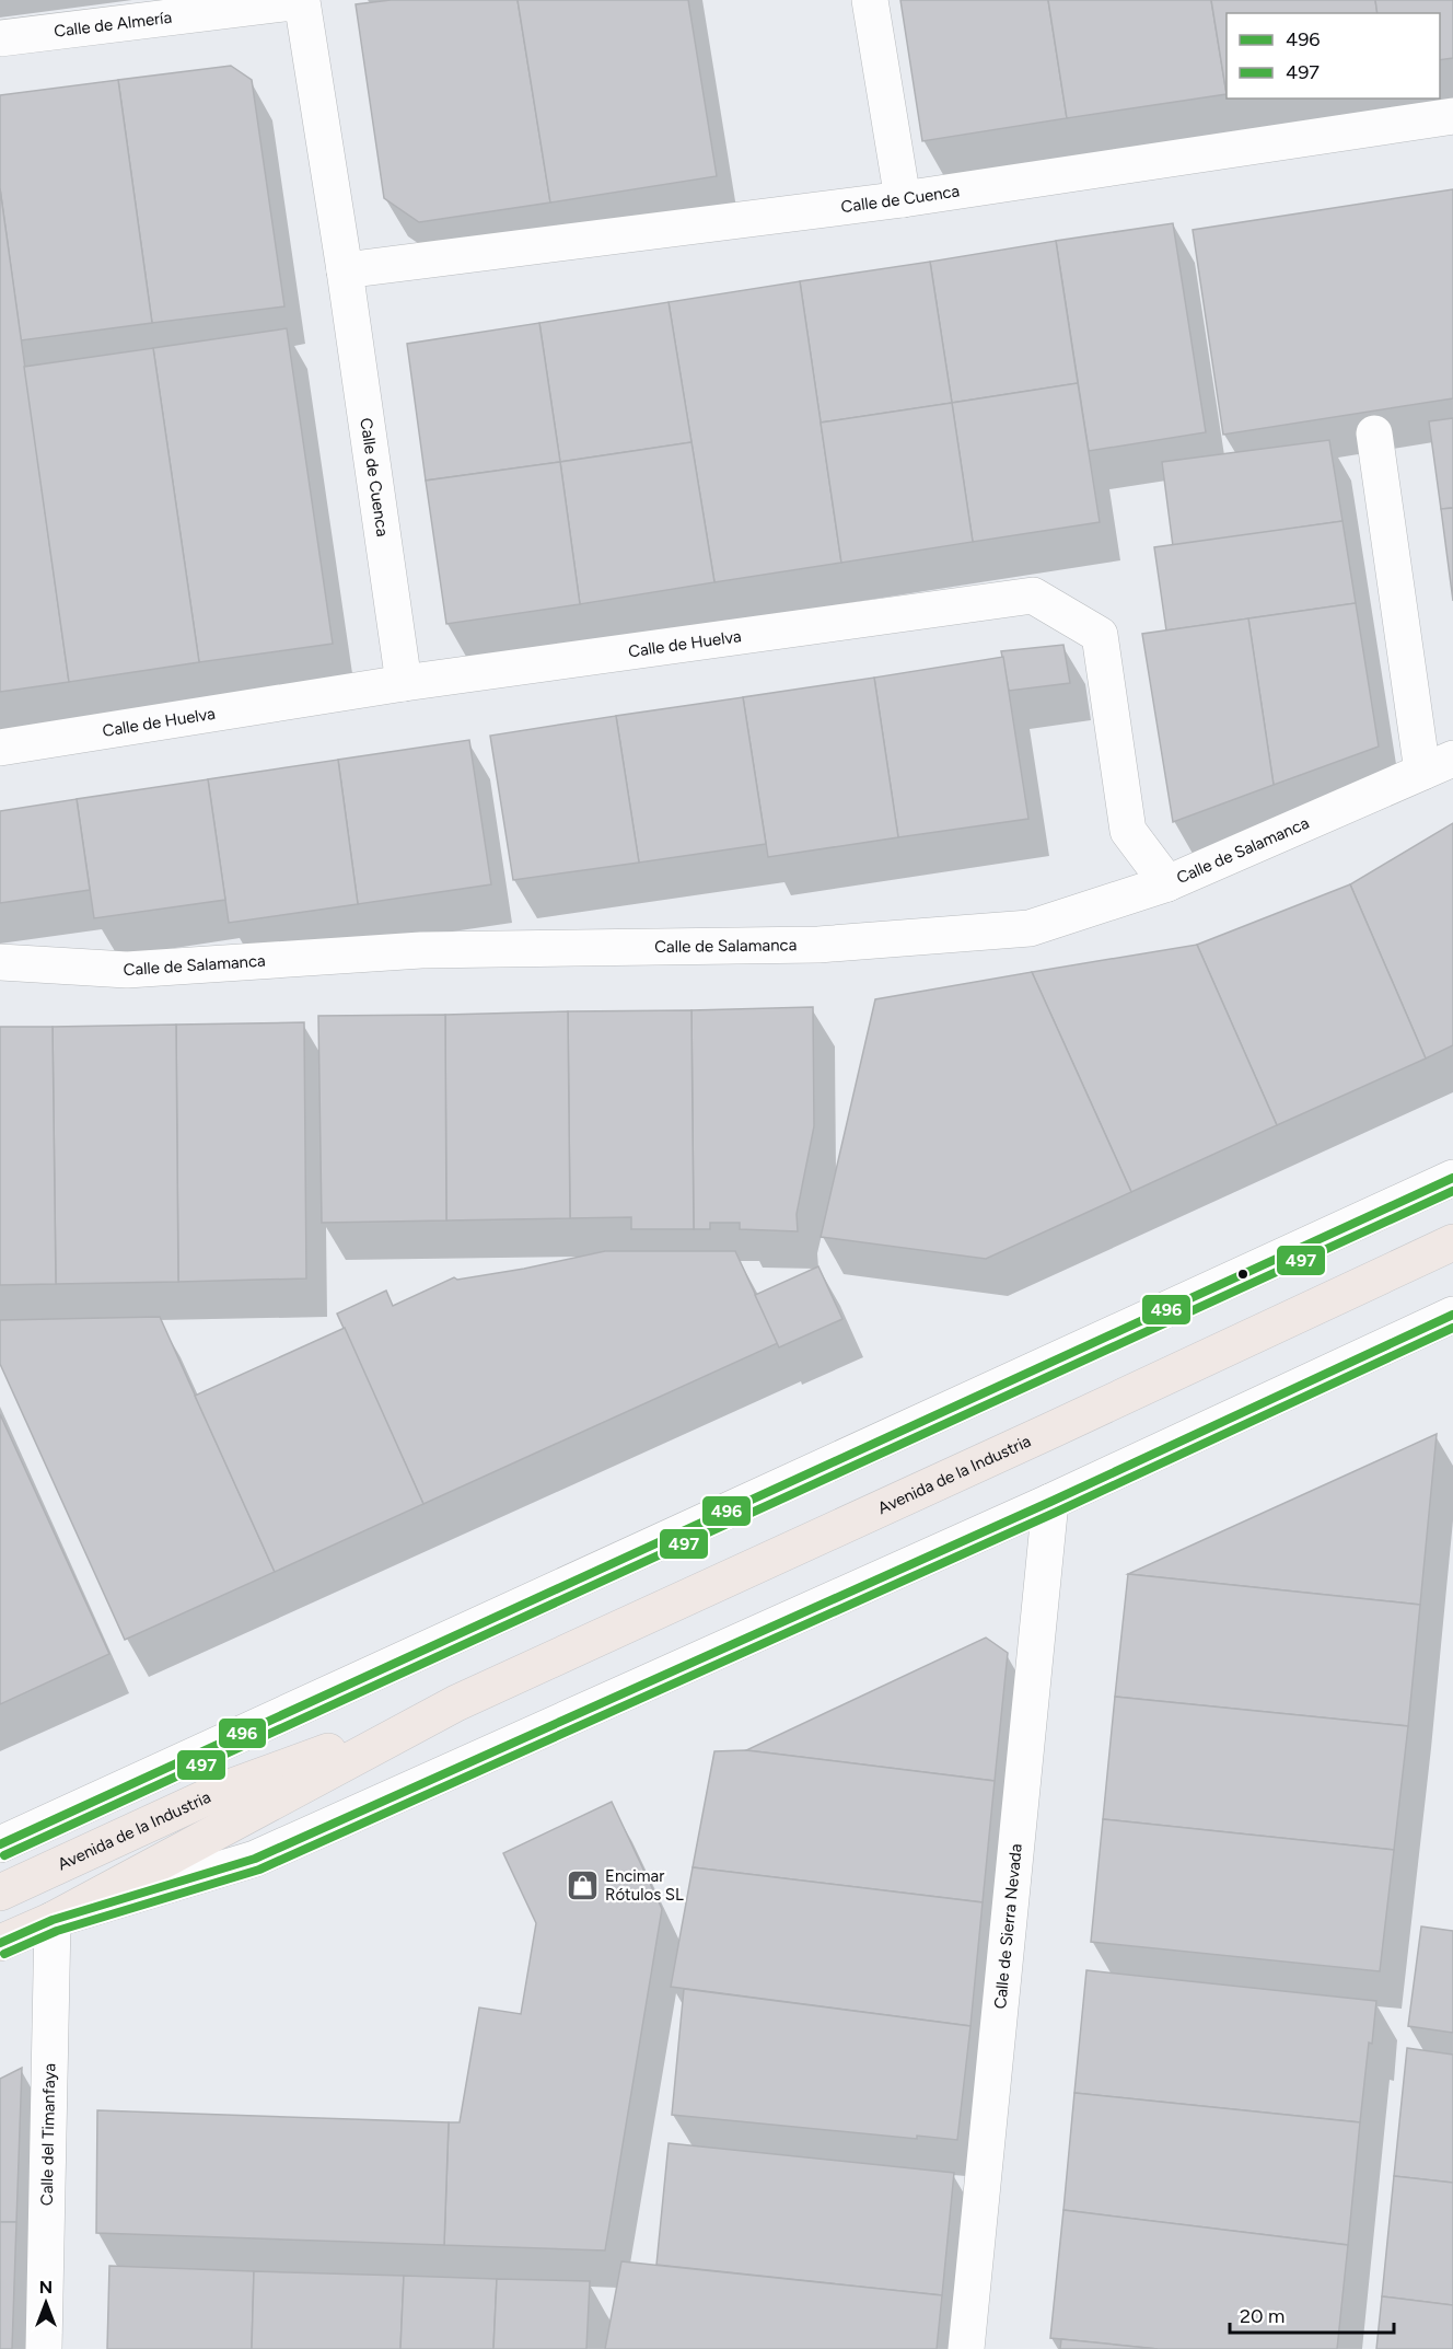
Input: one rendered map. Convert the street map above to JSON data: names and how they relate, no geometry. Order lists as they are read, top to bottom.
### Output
{
  "streets": {
    "main road": ["Avenida de la Industria"],
    "street": [
      "Calle de Almería",
      "Calle de Cuenca",
      "Calle de Huelva",
      "Calle de Salamanca",
      "Calle de Sierra Nevada",
      "Calle del Timanfaya"
    ]
  },
  "crossings": [
    ["Calle de Almería", "Calle de Cuenca"],
    ["Calle de Cuenca", "Calle de Huelva"],
    ["Calle de Huelva", "Calle de Salamanca"],
    ["Avenida de la Industria", "Calle de Sierra Nevada"],
    ["Avenida de la Industria", "Calle del Timanfaya"]
  ],
  "places": {
    "shop": ["Encimar Rótulos SL"]
  },
  "lines": ["transit line 496", "transit line 497"],
  "legend": ["496", "497"],
  "scale_bar": "20 m",
  "north": "top"
}
